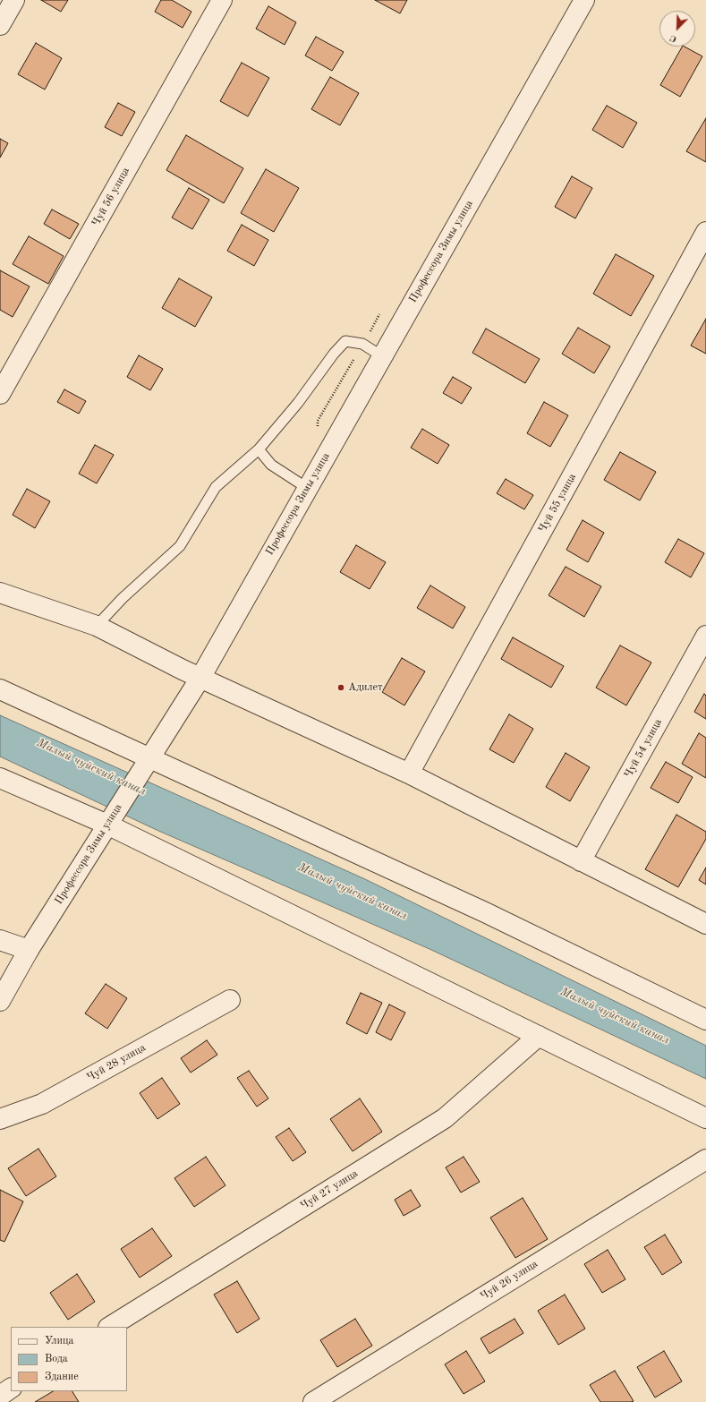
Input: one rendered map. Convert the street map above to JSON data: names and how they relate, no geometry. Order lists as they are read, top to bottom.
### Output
{
  "streets": {
    "street": [
      "Чуй 56 улица",
      "Профессора Зимы улица",
      "Чуй 55 улица",
      "Чуй 54 улица",
      "Чуй 28 улица",
      "Чуй 27 улица",
      "Чуй 26 улица"
    ]
  },
  "water": ["Малый чуйский канал"],
  "places": ["Адилет"],
  "legend": ["Улица", "Вода", "Здание"],
  "north": "bottom left"
}
